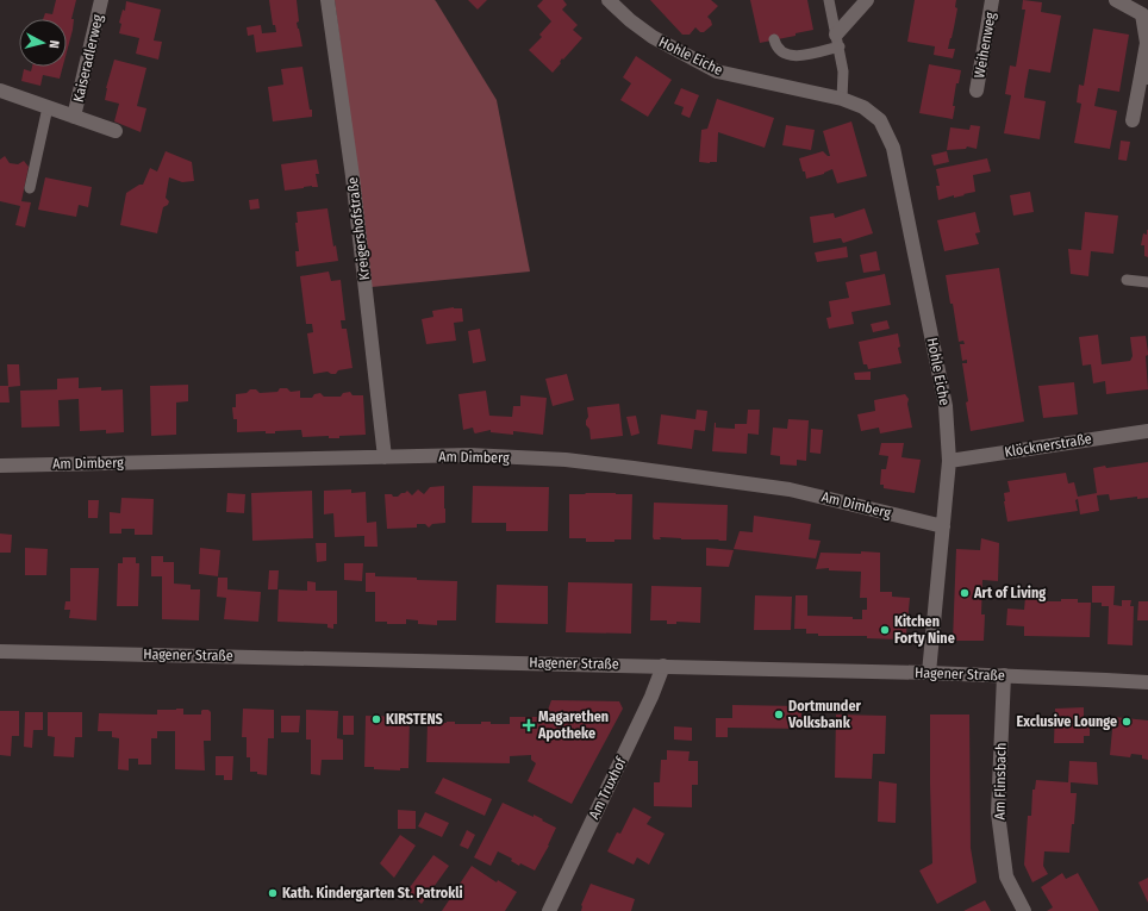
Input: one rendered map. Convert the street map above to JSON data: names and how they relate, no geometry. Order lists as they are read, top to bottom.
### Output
{
  "streets": {
    "street": [
      "Weihenweg",
      "Hohle Eiche",
      "Kaiseradlerweg",
      "Kreigershofstraße",
      "Klöcknerstraße",
      "Am Dimberg",
      "Hagener Straße",
      "Am Flinsbach",
      "Am Truxhof"
    ]
  },
  "crossings": [
    ["Hohle Eiche", "Klöcknerstraße"],
    ["Hohle Eiche", "Am Dimberg"],
    ["Hohle Eiche", "Hagener Straße"],
    ["Kreigershofstraße", "Am Dimberg"],
    ["Hagener Straße", "Am Flinsbach"],
    ["Hagener Straße", "Am Truxhof"]
  ],
  "places": {
    "other": [
      "Art of Living",
      "Kitchen Forty Nine",
      "Dortmunder Volksbank",
      "KIRSTENS",
      "Exclusive Lounge",
      "Kath. Kindergarten St. Patrokli"
    ],
    "health": ["Magarethen Apotheke"]
  },
  "north": "right"
}
